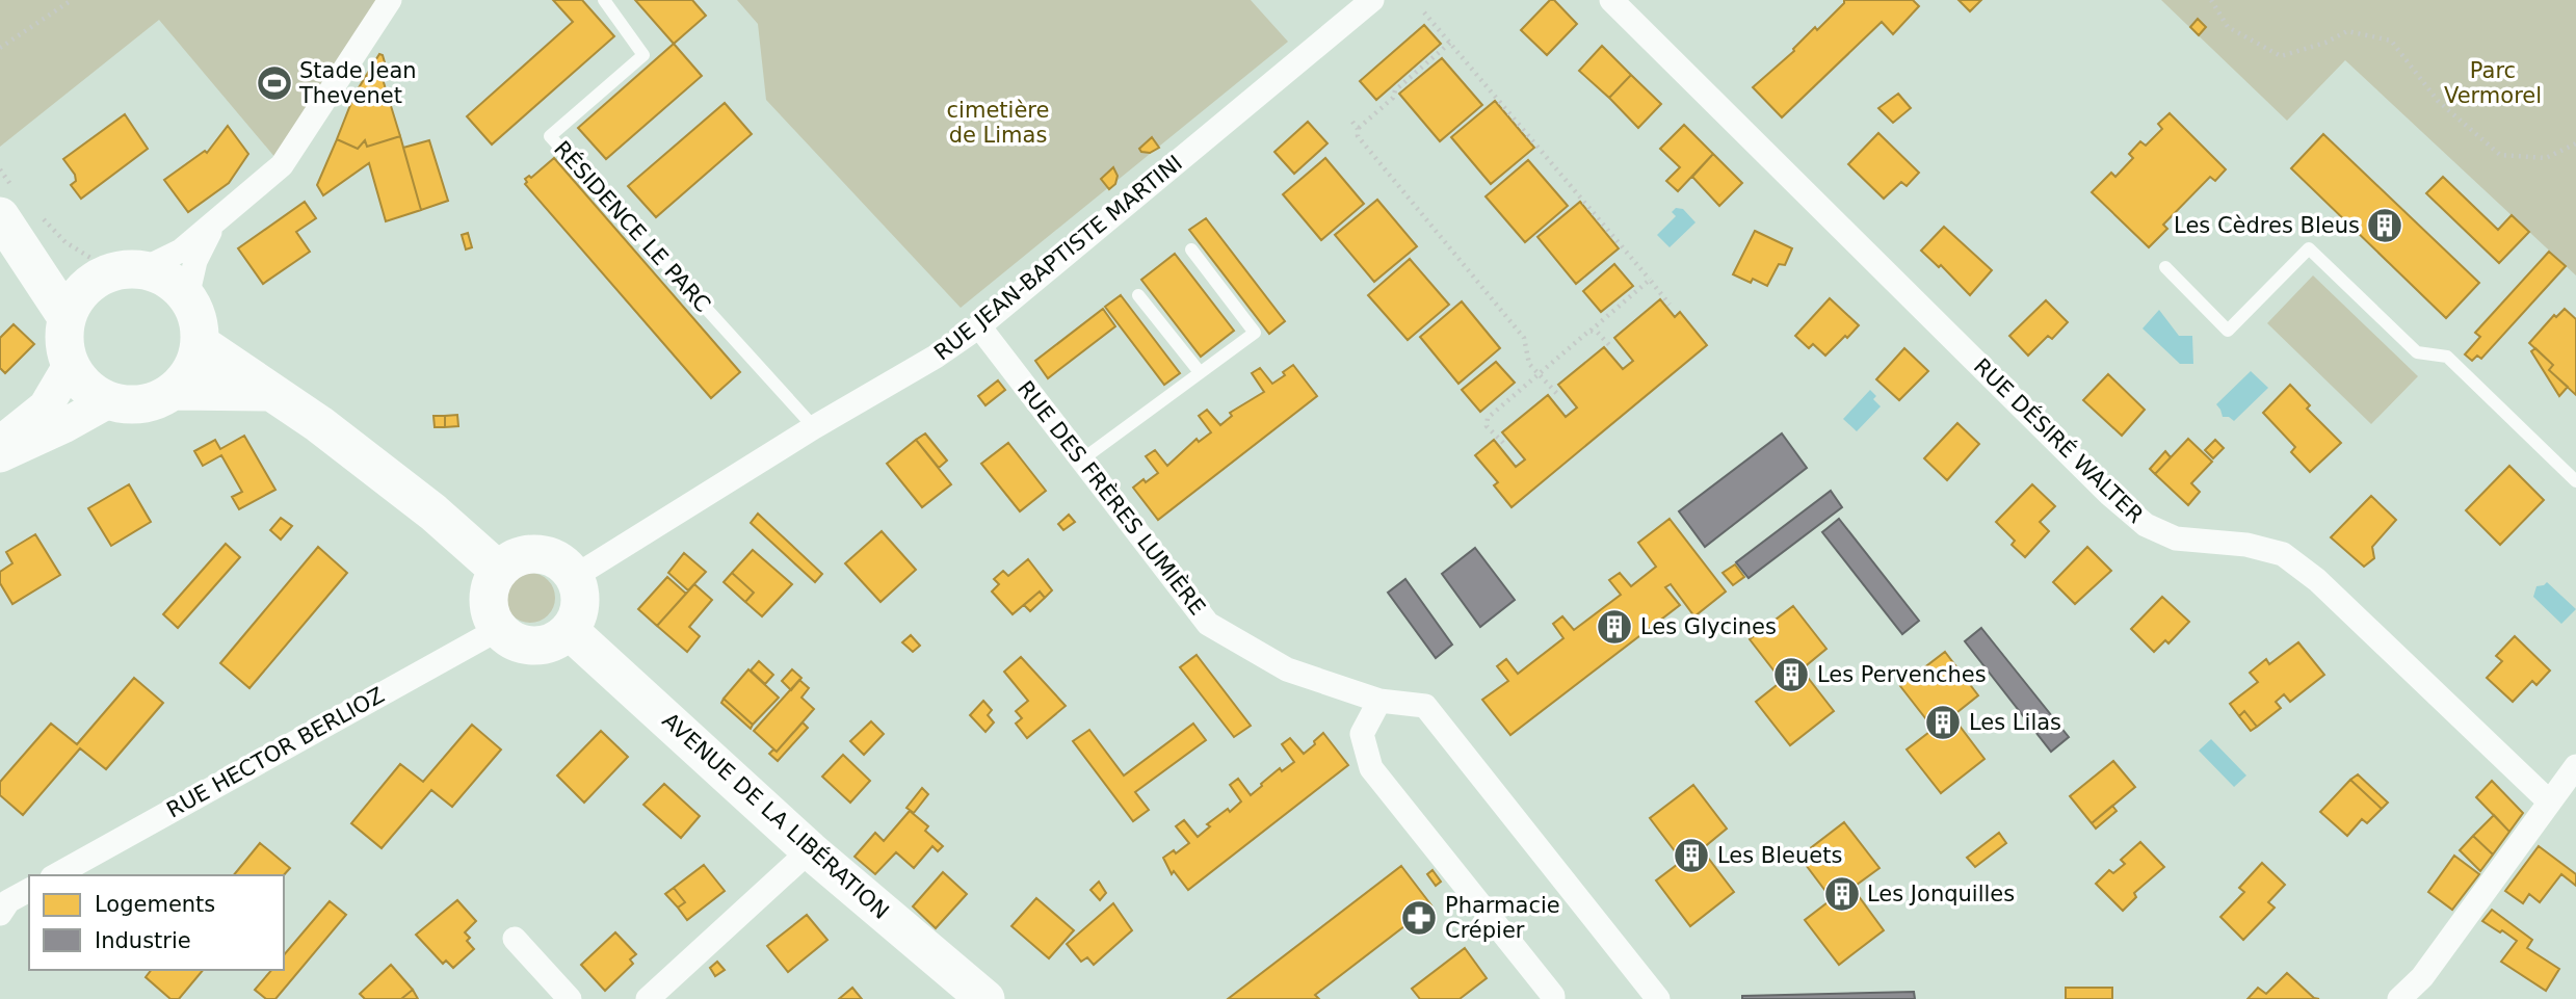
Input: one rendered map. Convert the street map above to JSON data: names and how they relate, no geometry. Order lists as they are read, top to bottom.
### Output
{
  "streets": {
    "main road": ["AVENUE DE LA LIBÉRATION"],
    "street": [
      "RUE JEAN-BAPTISTE MARTINI",
      "RUE DÉSIRÉ WALTER",
      "RUE DES FRÈRES LUMIÈRE",
      "RUE HECTOR BERLIOZ"
    ],
    "lane": ["RÉSIDENCE LE PARC"]
  },
  "crossings": [
    ["RÉSIDENCE LE PARC", "RUE JEAN-BAPTISTE MARTINI"],
    ["RUE JEAN-BAPTISTE MARTINI", "RUE DES FRÈRES LUMIÈRE"],
    ["RUE JEAN-BAPTISTE MARTINI", "RUE HECTOR BERLIOZ"],
    ["RUE JEAN-BAPTISTE MARTINI", "AVENUE DE LA LIBÉRATION"],
    ["RUE HECTOR BERLIOZ", "AVENUE DE LA LIBÉRATION"]
  ],
  "parks": ["Parc Vermorel", "cimetière de Limas"],
  "places": {
    "sports": ["Stade Jean Thevenet"],
    "building": [
      "Les Cèdres Bleus",
      "Les Glycines",
      "Les Pervenches",
      "Les Lilas",
      "Les Bleuets",
      "Les Jonquilles"
    ],
    "pharmacy": ["Pharmacie Crépier"]
  },
  "legend": ["Logements", "Industrie"]
}
